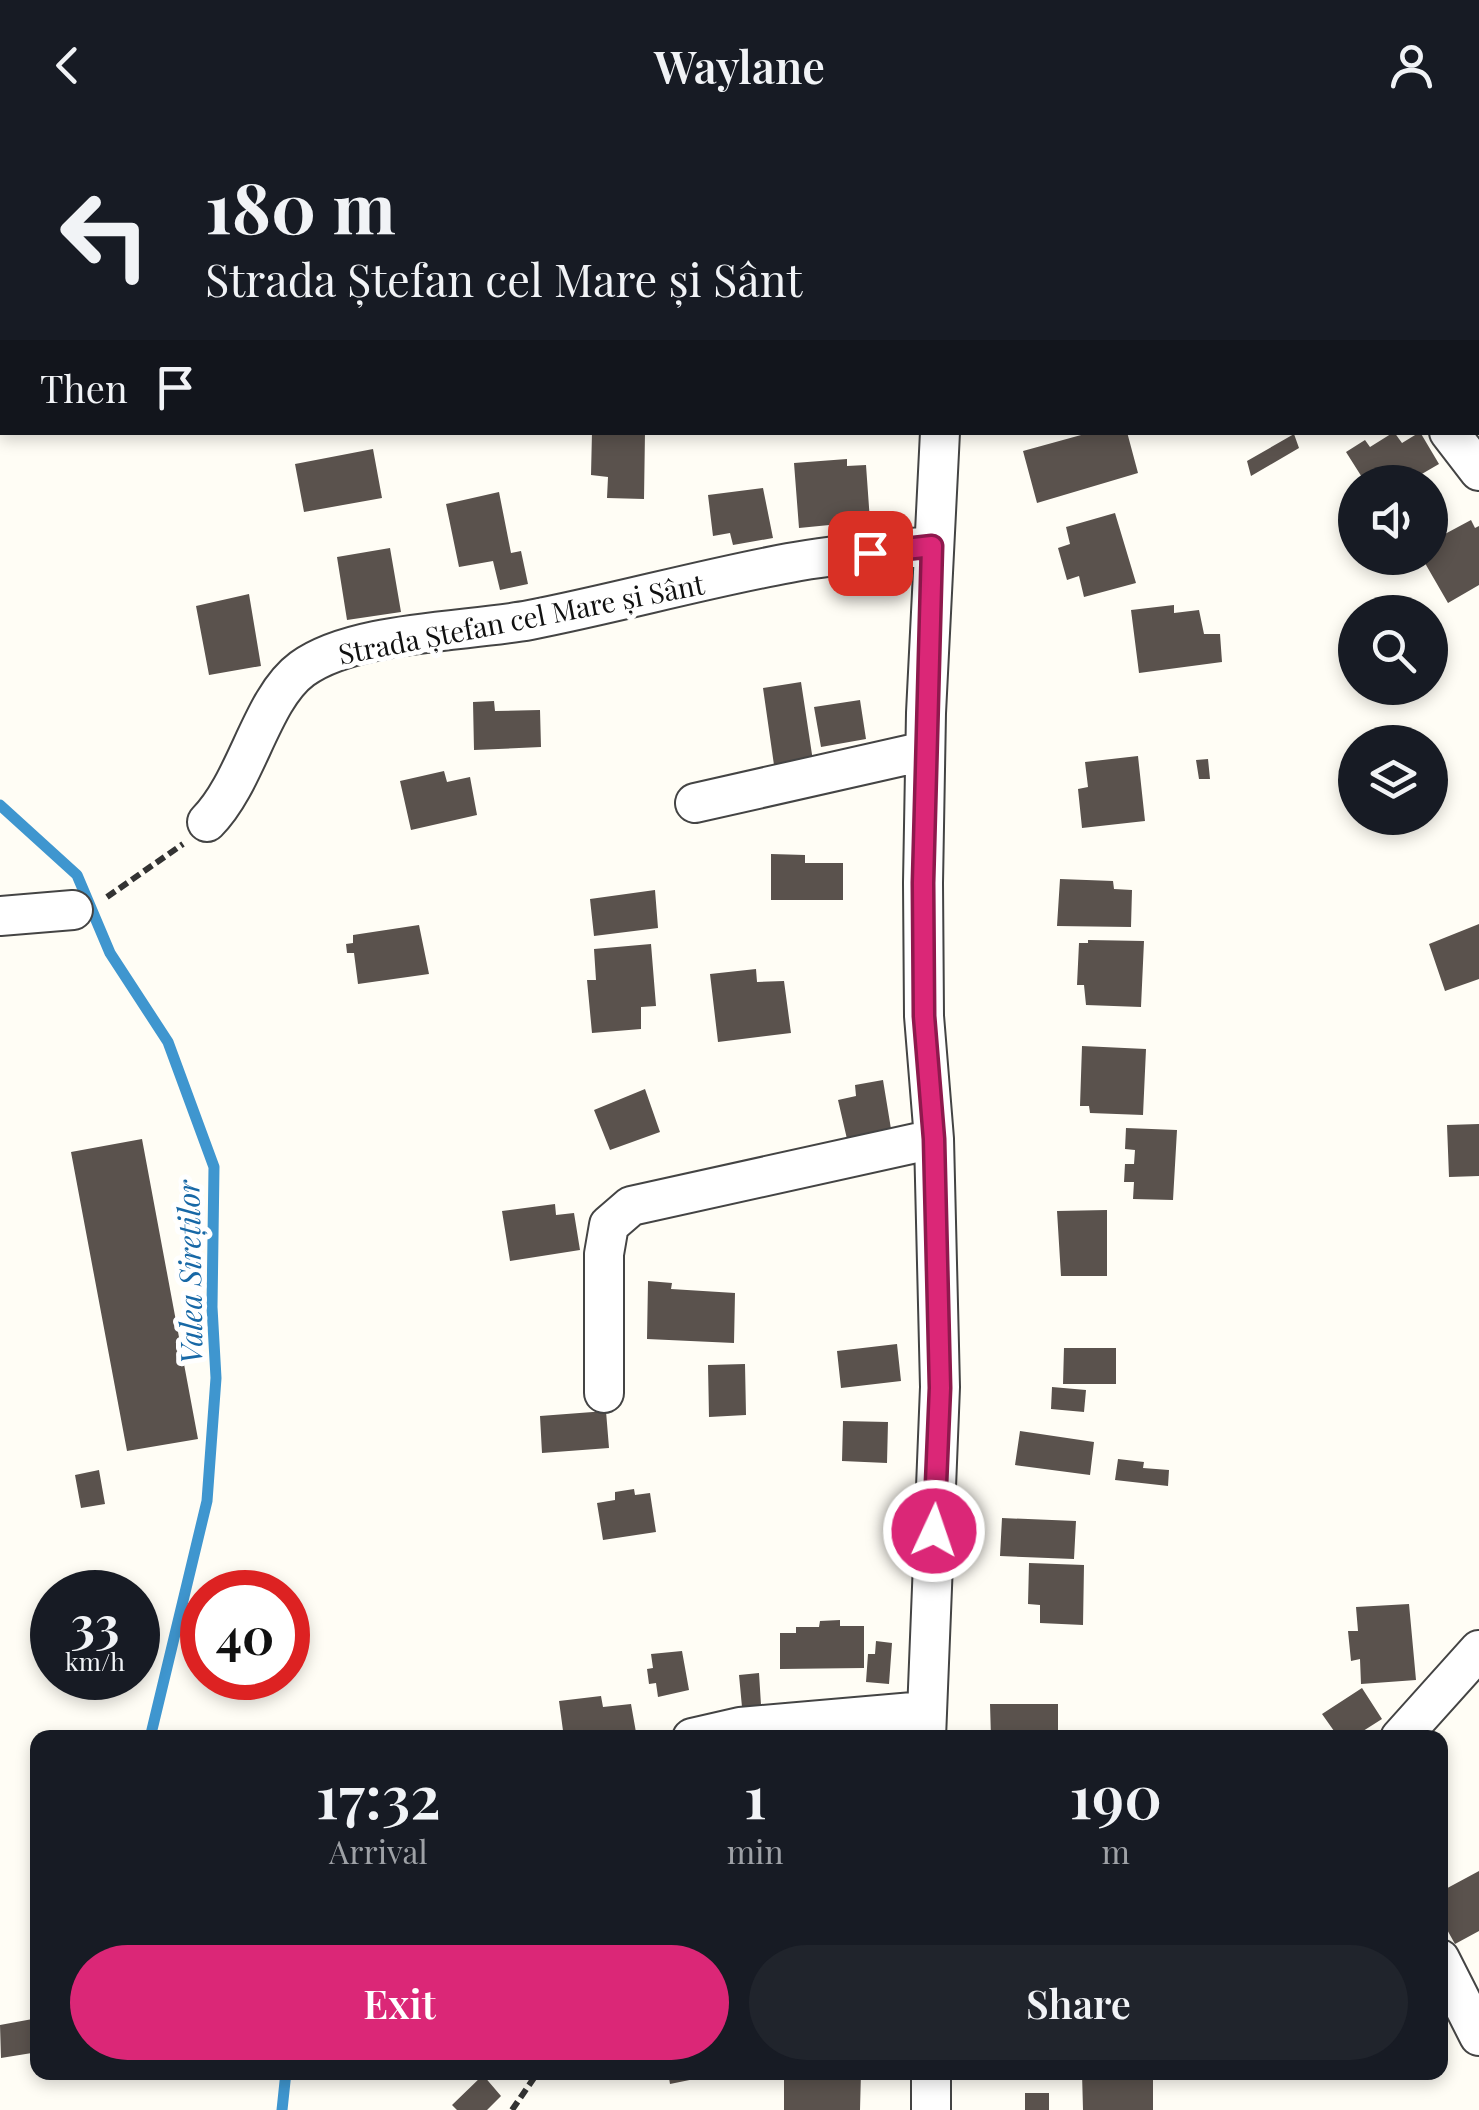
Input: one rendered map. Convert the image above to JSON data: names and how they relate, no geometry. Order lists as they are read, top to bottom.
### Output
{
  "streets": {
    "street": ["Strada Ștefan cel Mare și Sânt"]
  },
  "water": ["Valea Sireților"],
  "page": {
    "header": "Waylane",
    "turn": ["180 m", "Strada Ștefan cel Mare și Sânt"],
    "then": "Then",
    "speed": "33 km/h",
    "limit": "40",
    "eta": [
      "17:32",
      "Arrival",
      "1",
      "min",
      "190",
      "m"
    ],
    "buttons": ["Exit", "Share"]
  }
}
